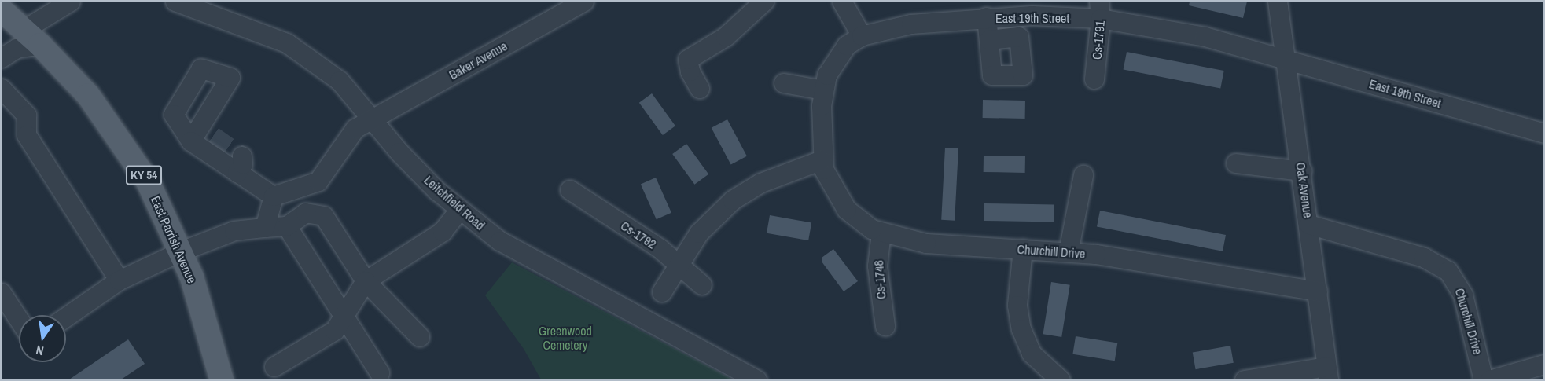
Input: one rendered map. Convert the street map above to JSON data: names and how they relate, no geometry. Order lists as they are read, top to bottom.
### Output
{
  "streets": {
    "main road": ["KY 54", "East Parrish Avenue"],
    "street": [
      "East 19th Street",
      "Cs-1791",
      "Baker Avenue",
      "Oak Avenue",
      "Leitchfield Road",
      "Cs-1792",
      "Churchill Drive",
      "Cs-1748"
    ]
  },
  "crossings": [
    ["East 19th Street", "Cs-1791"],
    ["East 19th Street", "Oak Avenue"],
    ["East 19th Street", "Churchill Drive"],
    ["Baker Avenue", "Leitchfield Road"],
    ["Oak Avenue", "Churchill Drive"],
    ["Churchill Drive", "Cs-1748"]
  ],
  "parks": ["Greenwood Cemetery"],
  "north": "bottom"
}
